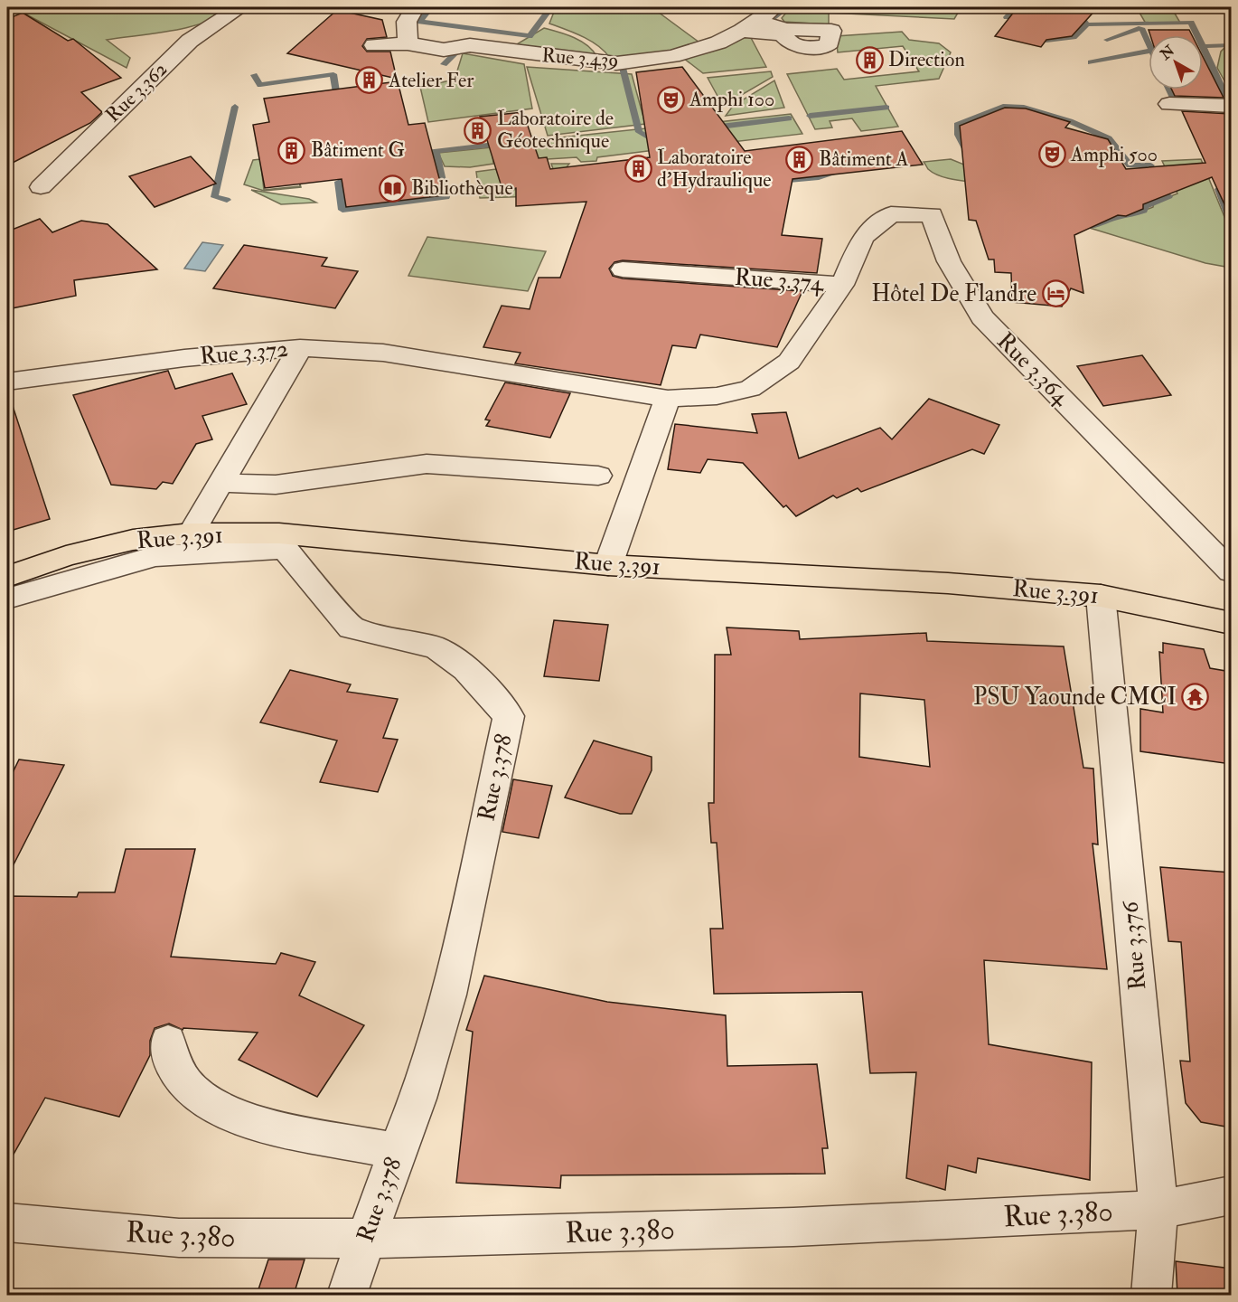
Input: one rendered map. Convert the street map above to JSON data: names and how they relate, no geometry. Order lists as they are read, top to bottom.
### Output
{
  "streets": {
    "main road": ["Rue 3.391"],
    "street": [
      "Rue 3.439",
      "Rue 3.362",
      "Rue 3.374",
      "Rue 3.372",
      "Rue 3.364",
      "Rue 3.378",
      "Rue 3.376",
      "Rue 3.380"
    ]
  },
  "crossings": [
    ["Rue 3.374", "Rue 3.372"],
    ["Rue 3.374", "Rue 3.364"],
    ["Rue 3.372", "Rue 3.391"],
    ["Rue 3.391", "Rue 3.376"],
    ["Rue 3.378", "Rue 3.380"],
    ["Rue 3.376", "Rue 3.380"]
  ],
  "places": {
    "building": [
      "Direction",
      "Atelier Fer",
      "Laboratoire de Géotechnique",
      "Bâtiment G",
      "Bâtiment A",
      "Laboratoire d'Hydraulique"
    ],
    "theatre": ["Amphi 100", "Amphi 500"],
    "library": ["Bibliothèque"],
    "hotel": ["Hôtel De Flandre"],
    "temple": ["PSU Yaounde CMCI"]
  },
  "north": "top left"
}
